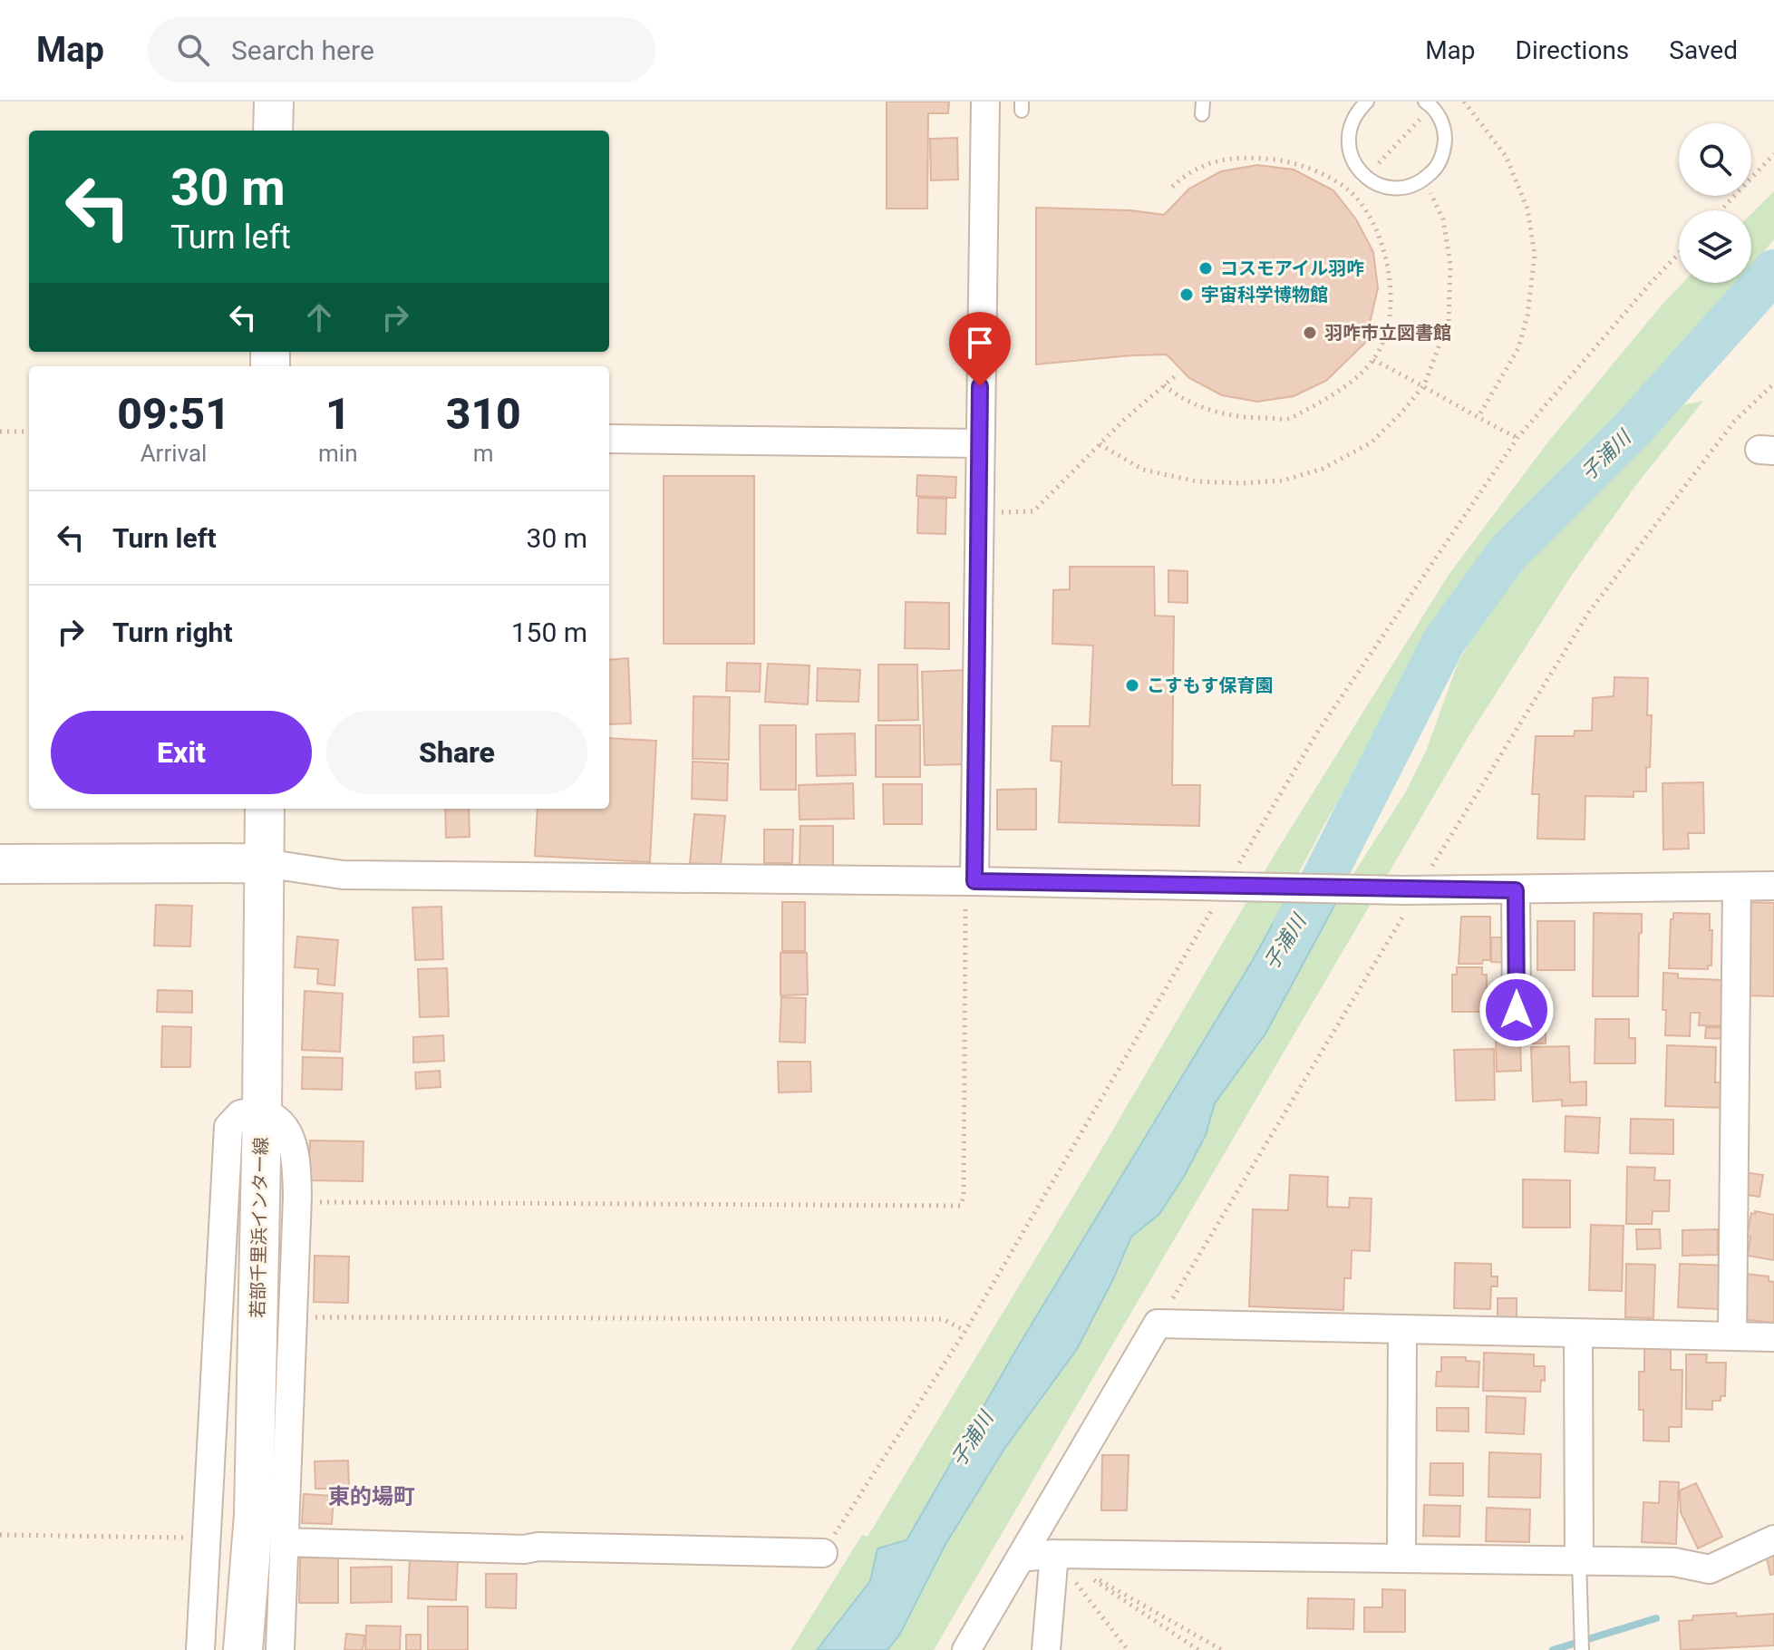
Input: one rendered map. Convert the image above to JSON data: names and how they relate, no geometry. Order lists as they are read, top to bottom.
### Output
{
  "streets": {
    "main road": ["若部千里浜インター線"]
  },
  "districts": ["東的場町"],
  "water": ["子浦川"],
  "places": [
    "コスモアイル羽咋",
    "宇宙科学博物館",
    "羽咋市立図書館",
    "こすもす保育園"
  ],
  "page": {
    "header": "Map",
    "search": "Search here",
    "nav": ["Map", "Directions", "Saved"],
    "turn": ["30 m", "Turn left"],
    "eta": [
      "09:51",
      "Arrival",
      "1",
      "min",
      "310",
      "m"
    ],
    "list": [
      {
        "name": "Turn left",
        "value": "30 m"
      },
      {
        "name": "Turn right",
        "value": "150 m"
      }
    ],
    "buttons": ["Exit", "Share"]
  }
}
